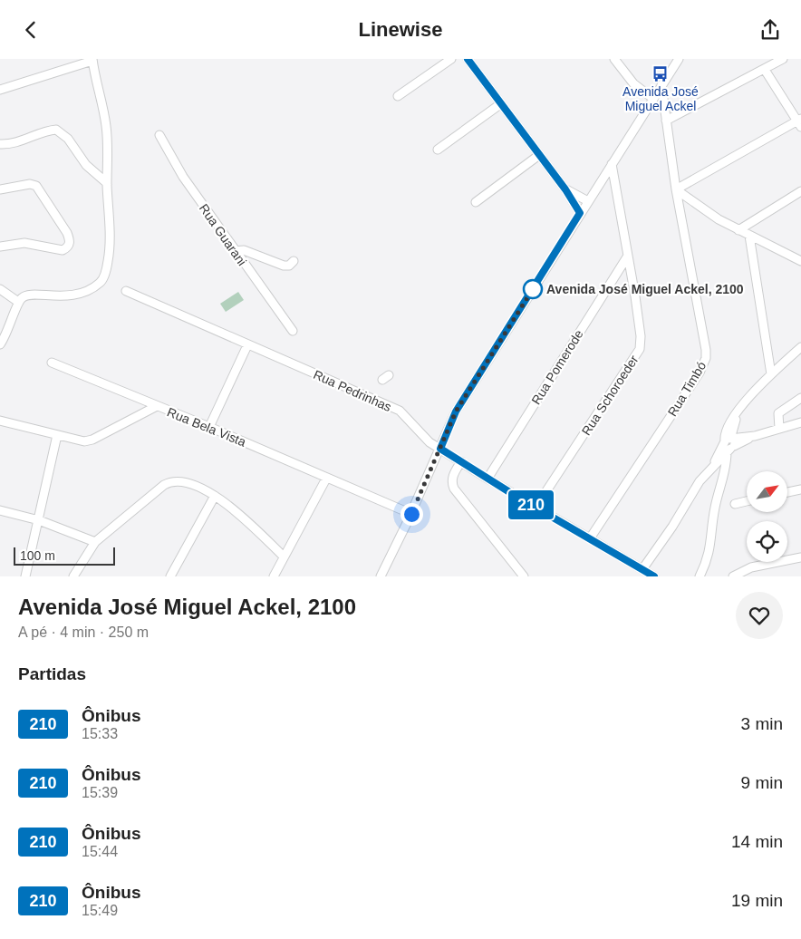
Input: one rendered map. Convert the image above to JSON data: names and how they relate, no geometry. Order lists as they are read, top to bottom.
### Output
{
  "streets": {
    "street": [
      "Rua Guarani",
      "Rua Pomerode",
      "Rua Timbó",
      "Rua Pedrinhas",
      "Rua Schoroeder",
      "Rua Bela Vista"
    ]
  },
  "crossings": [
    ["Rua Pomerode", "Rua Pedrinhas"],
    ["Rua Pomerode", "Rua Schoroeder"],
    ["Rua Timbó", "Rua Pedrinhas"],
    ["Rua Pedrinhas", "Rua Schoroeder"]
  ],
  "places": {
    "bus stop": ["Avenida José Miguel Ackel"],
    "other": ["Avenida José Miguel Ackel, 2100"]
  },
  "lines": ["bus line 210"],
  "scale_bar": "100 m",
  "north": "top right",
  "page": {
    "header": "Linewise",
    "on_map": "210",
    "scale": "100 m",
    "heading": [
      ["Avenida José Miguel Ackel, 2100", "A pé · 4 min · 250 m"],
      "Partidas"
    ],
    "list": [
      {
        "mark": "210",
        "name": "Ônibus",
        "note": "15:33",
        "value": "3 min"
      },
      {
        "mark": "210",
        "name": "Ônibus",
        "note": "15:39",
        "value": "9 min"
      },
      {
        "mark": "210",
        "name": "Ônibus",
        "note": "15:44",
        "value": "14 min"
      },
      {
        "mark": "210",
        "name": "Ônibus",
        "note": "15:49",
        "value": "19 min"
      }
    ]
  }
}
